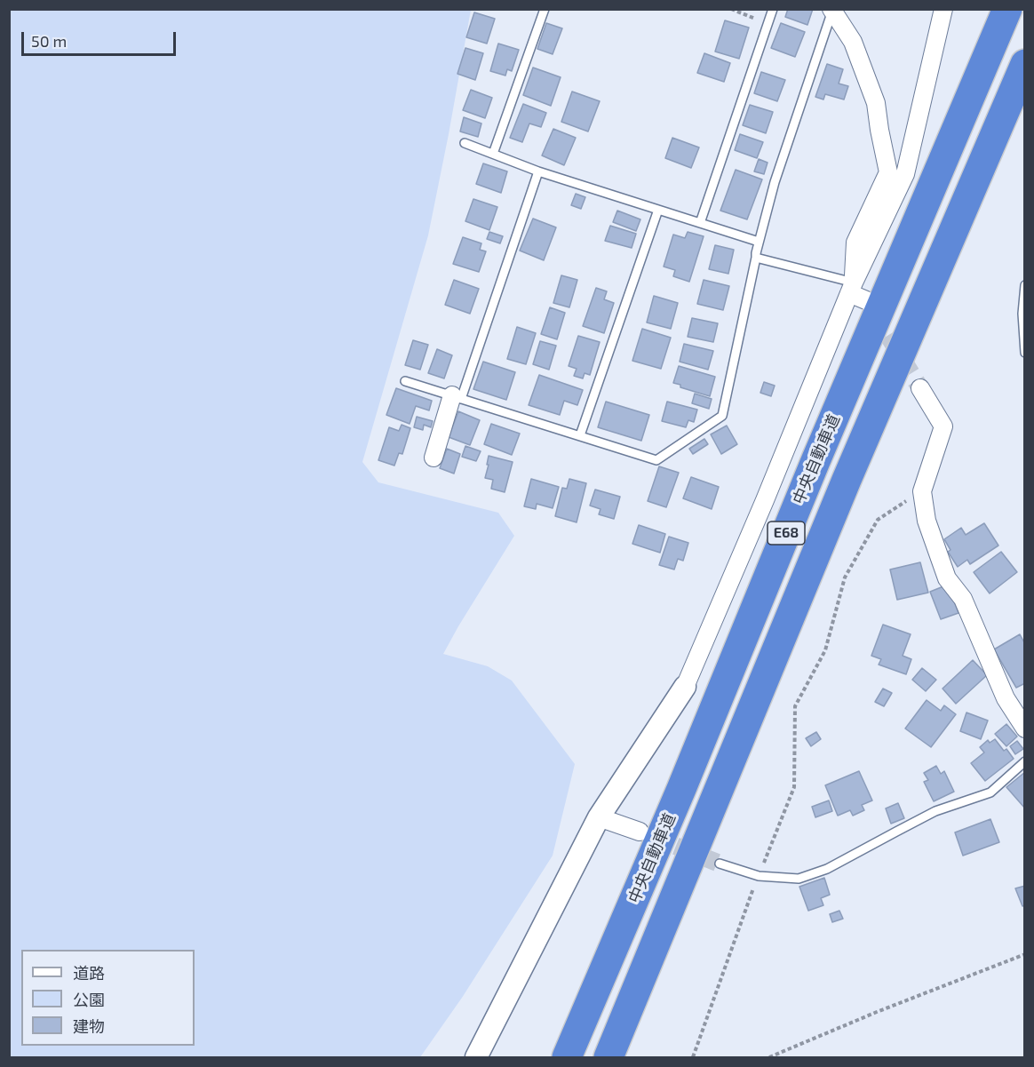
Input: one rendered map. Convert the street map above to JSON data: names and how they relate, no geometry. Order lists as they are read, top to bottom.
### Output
{
  "streets": {
    "highway": ["中央自動車道", "E68"]
  },
  "legend": ["道路", "公園", "建物"],
  "scale_bar": "50 m"
}
